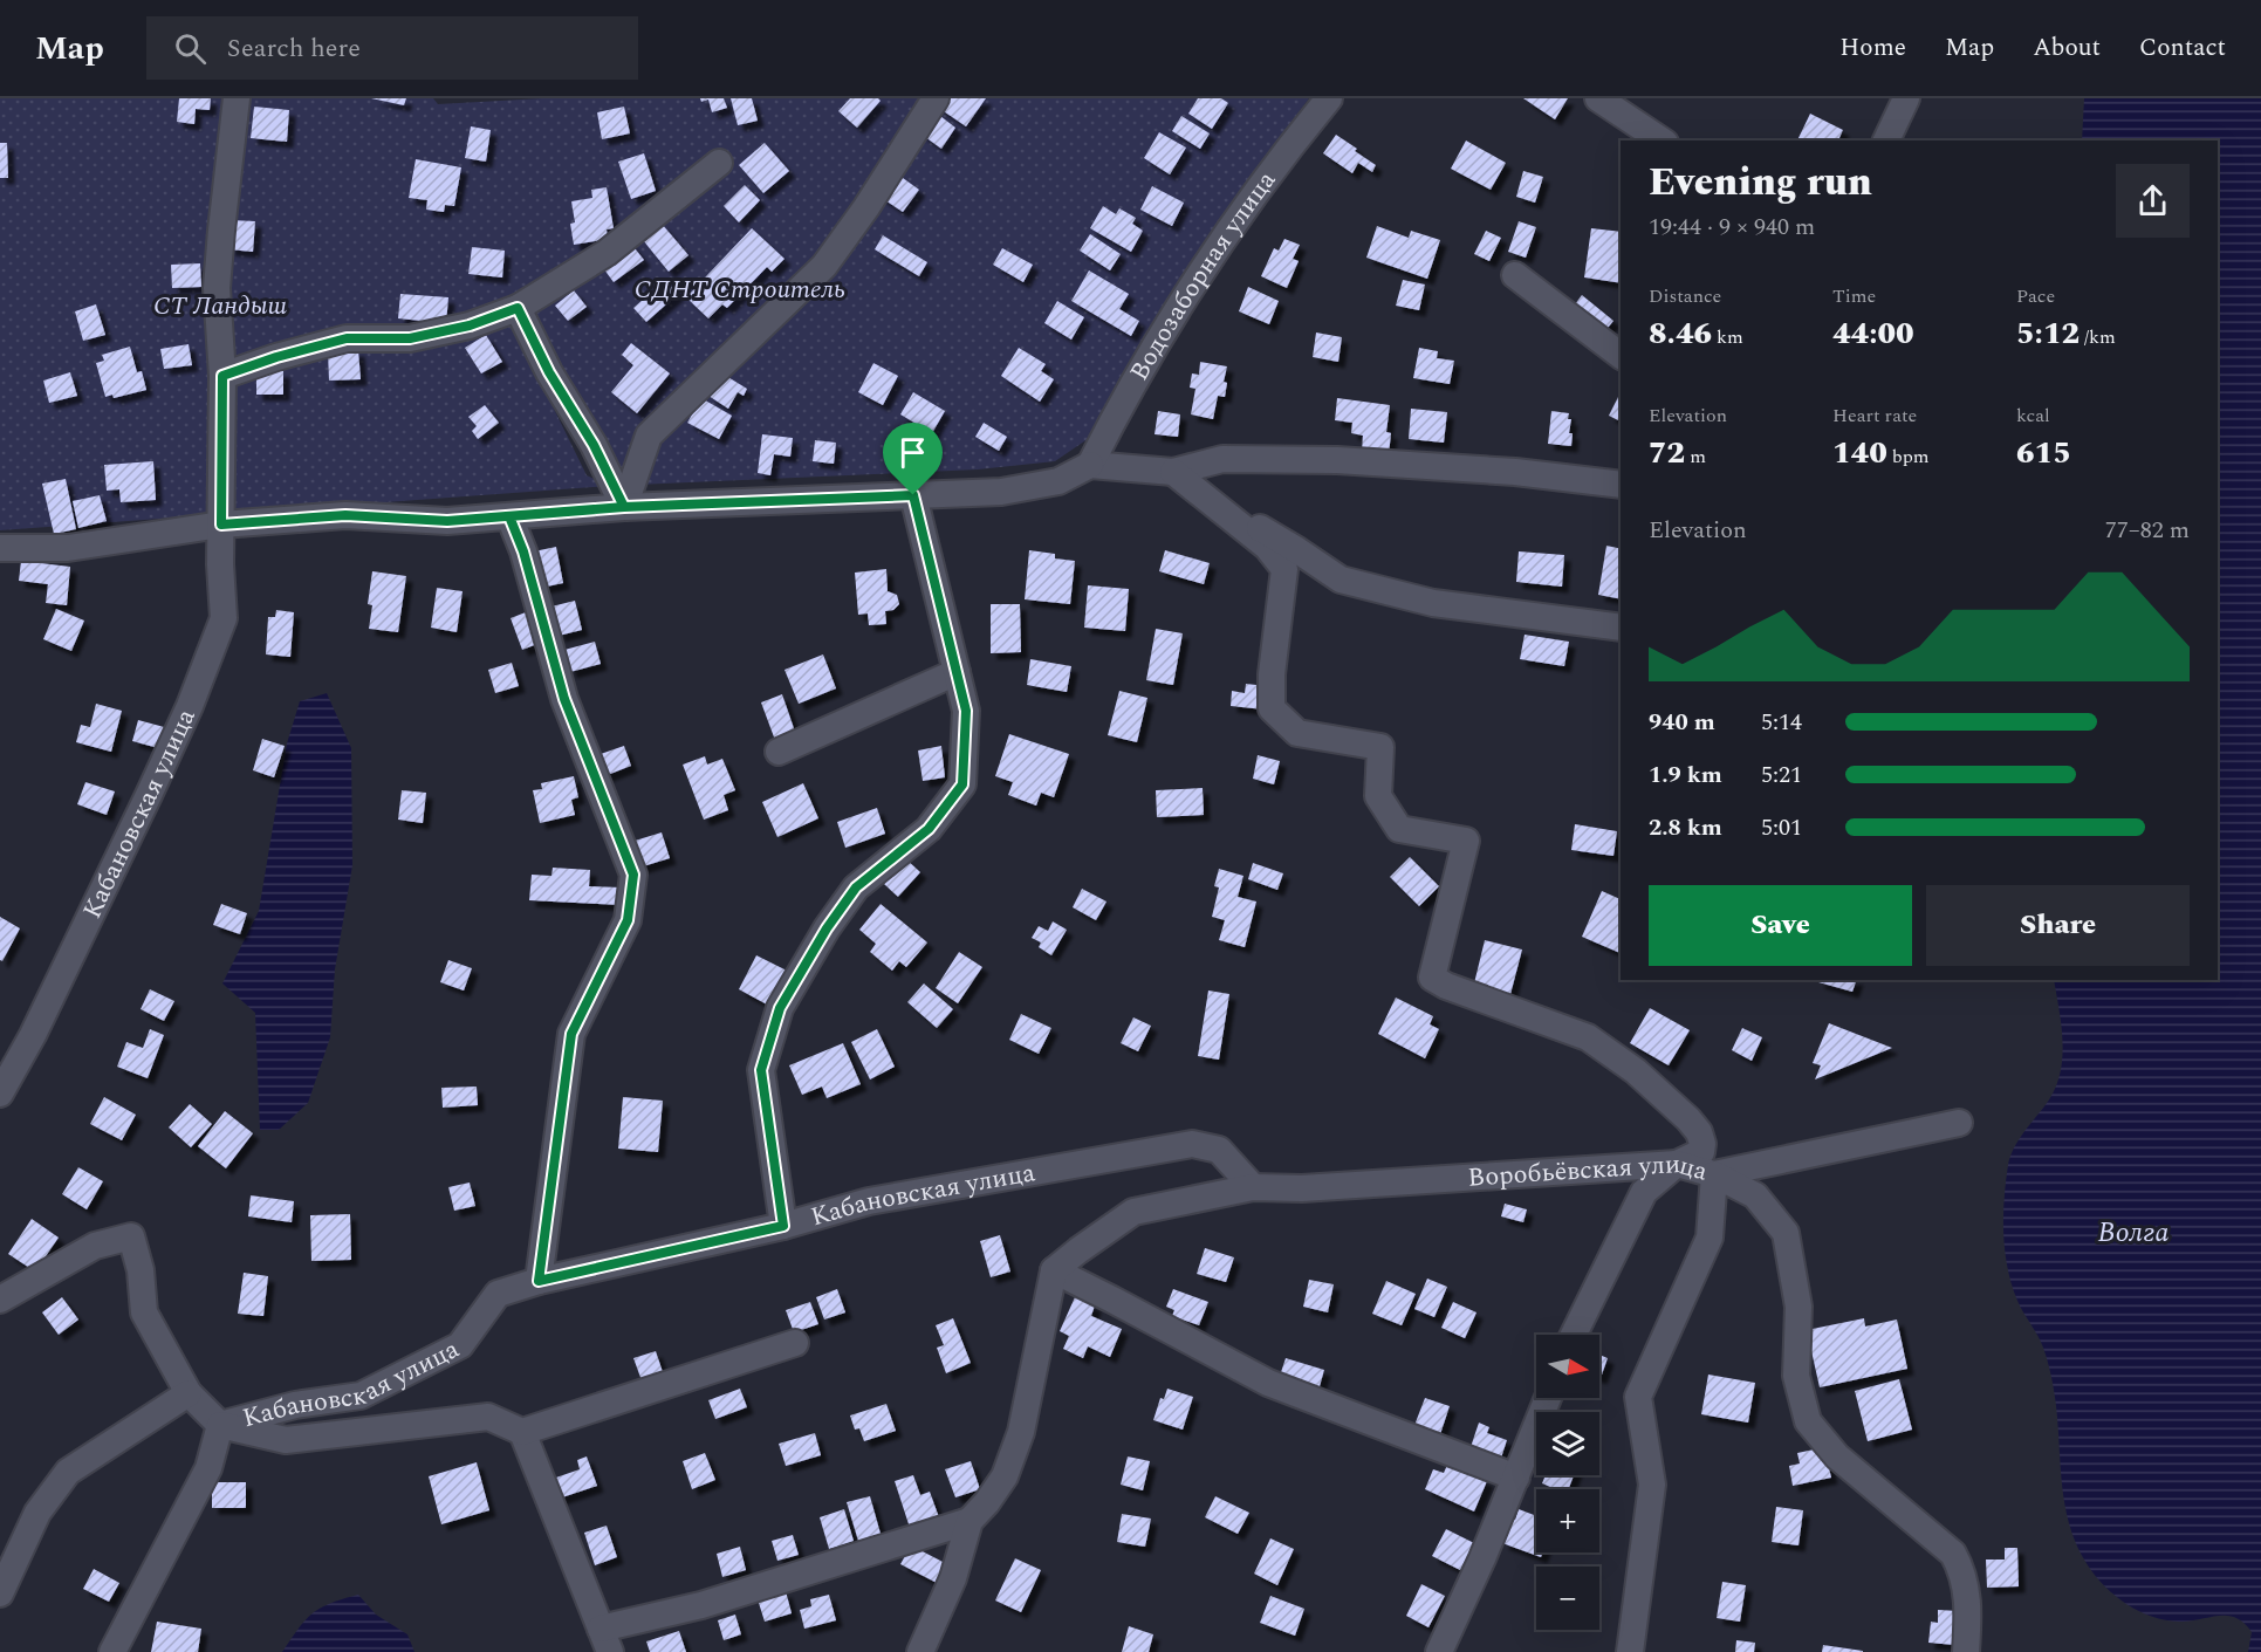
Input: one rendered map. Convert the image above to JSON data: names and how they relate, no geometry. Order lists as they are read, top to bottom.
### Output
{
  "streets": {
    "street": ["Водозаборная улица", "Кабановская улица", "Воробьёвская улица"]
  },
  "crossings": [
    ["Кабановская улица", "Воробьёвская улица"]
  ],
  "water": ["Волга"],
  "parks": ["СДНТ Строитель", "СТ Ландыш"],
  "north": "right",
  "page": {
    "header": "Map",
    "search": "Search here",
    "nav": [
      "Home",
      "Map",
      "About",
      "Contact"
    ],
    "heading": ["Evening run", "19:44 · 9 × 940 m"],
    "stats": [
      ["Distance", "8.46 km"],
      ["Time", "44:00"],
      ["Pace", "5:12 /km"],
      ["Elevation", "72 m"],
      ["Heart rate", "140 bpm"],
      ["kcal", "615"]
    ],
    "chart": ["Elevation", "77–82 m"],
    "list": [
      {
        "name": "940 m",
        "note": "5:14"
      },
      {
        "name": "1.9 km",
        "note": "5:21"
      },
      {
        "name": "2.8 km",
        "note": "5:01"
      }
    ],
    "buttons": ["Save", "Share"],
    "map_buttons": ["+", "−"]
  }
}
